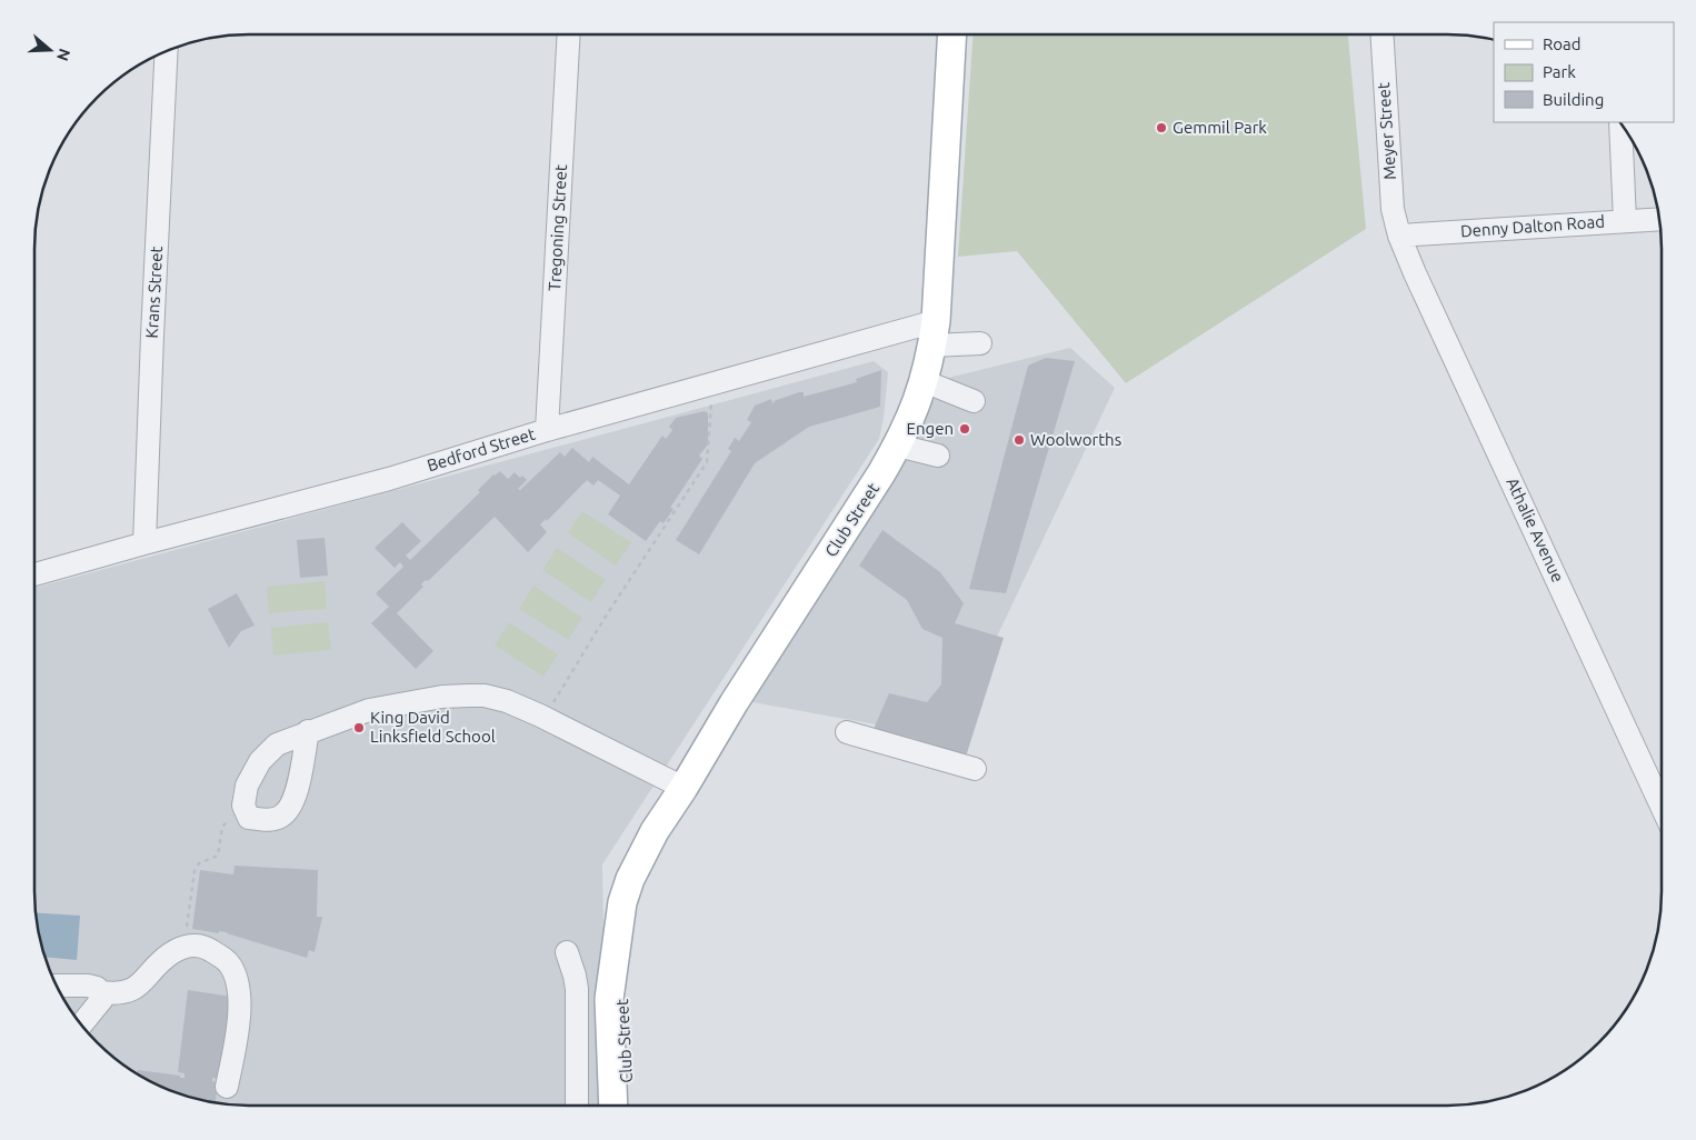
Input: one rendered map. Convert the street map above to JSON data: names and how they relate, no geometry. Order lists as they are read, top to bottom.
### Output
{
  "streets": {
    "main road": ["Club Street"],
    "street": [
      "Meyer Street",
      "Denny Dalton Road",
      "Tregoning Street",
      "Krans Street",
      "Bedford Street",
      "Athalie Avenue"
    ]
  },
  "crossings": [
    ["Meyer Street", "Denny Dalton Road"],
    ["Meyer Street", "Athalie Avenue"],
    ["Denny Dalton Road", "Athalie Avenue"],
    ["Tregoning Street", "Bedford Street"],
    ["Krans Street", "Bedford Street"],
    ["Bedford Street", "Club Street"]
  ],
  "places": [
    "Gemmil Park",
    "Engen",
    "Woolworths",
    "King David Linksfield School"
  ],
  "legend": ["Road", "Park", "Building"],
  "north": "right"
}
